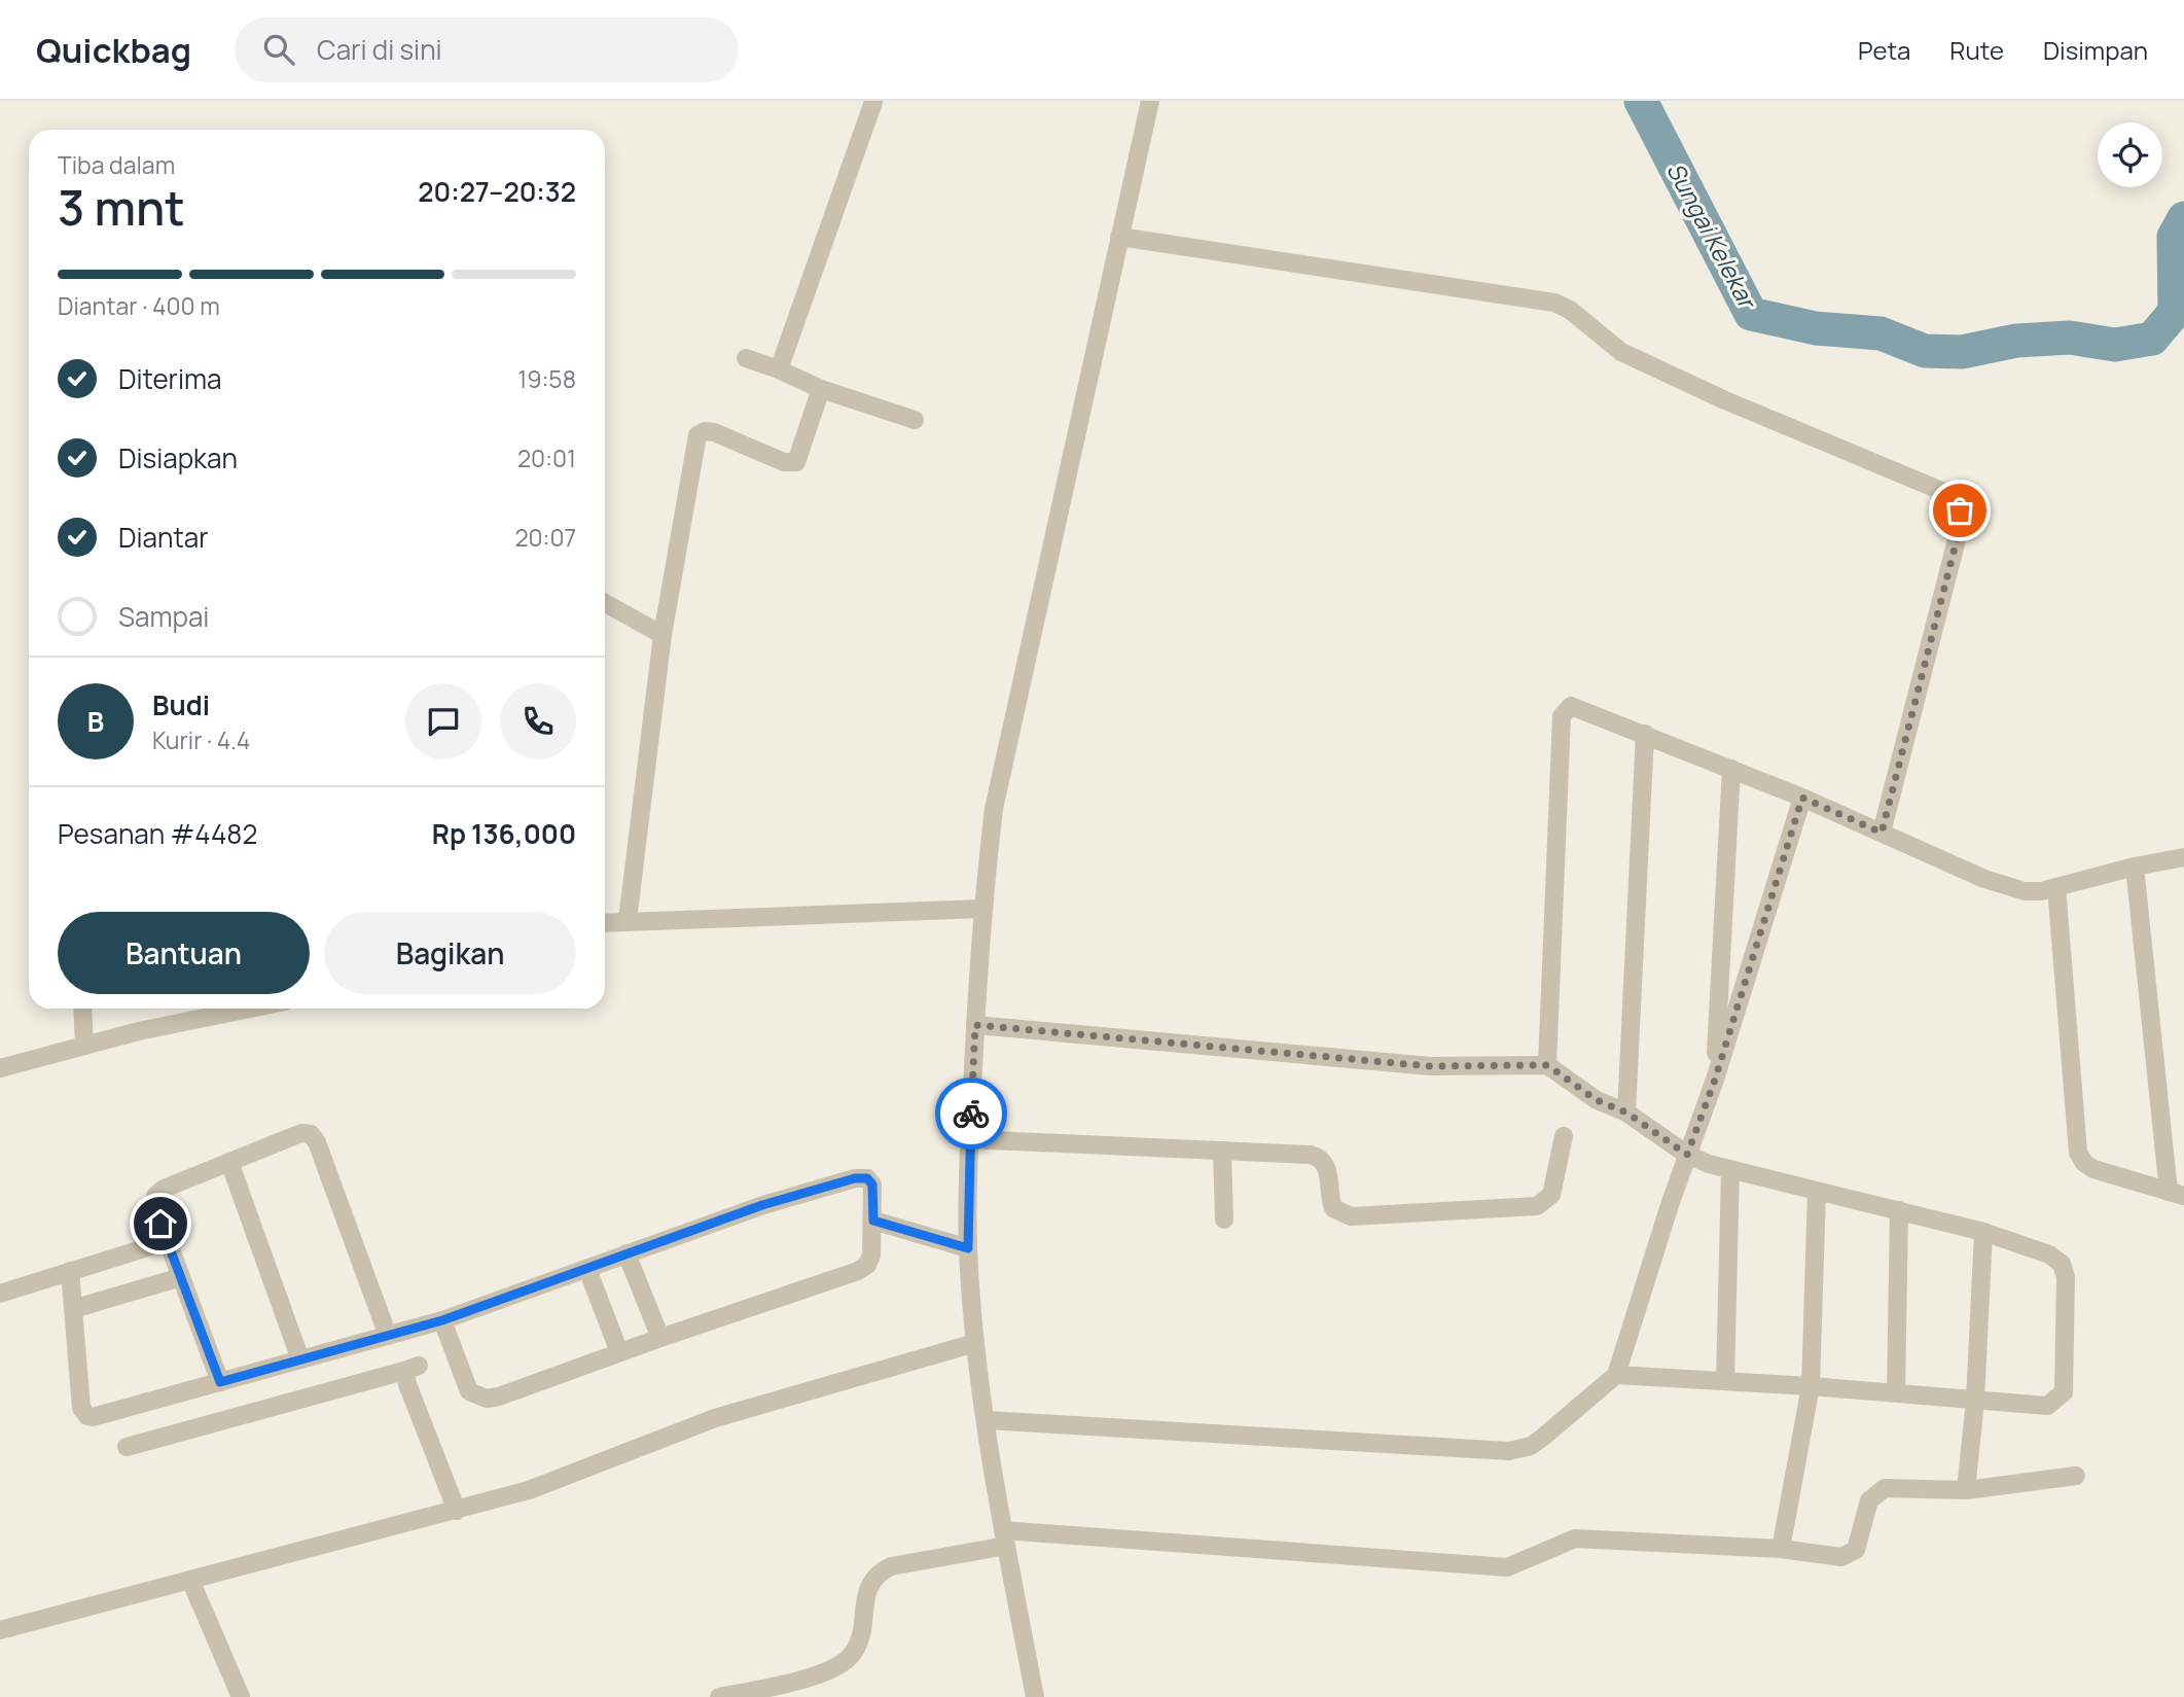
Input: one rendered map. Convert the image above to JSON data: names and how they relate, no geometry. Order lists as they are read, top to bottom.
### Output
{
  "water": ["Sungai Kelekar"],
  "page": {
    "header": "Quickbag",
    "search": "Cari di sini",
    "nav": ["Peta", "Rute", "Disimpan"],
    "heading": ["3 mnt", "Tiba dalam", "20:27–20:32"],
    "panel": [
      "Budi",
      "Kurir · 4.4",
      "Pesanan #4482",
      "Rp 136,000"
    ],
    "bar": "Diantar · 400 m",
    "list": [
      ["Diterima", "19:58"],
      ["Disiapkan", "20:01"],
      ["Diantar", "20:07"],
      "Sampai"
    ],
    "round": "B",
    "buttons": ["Bantuan", "Bagikan"]
  }
}
